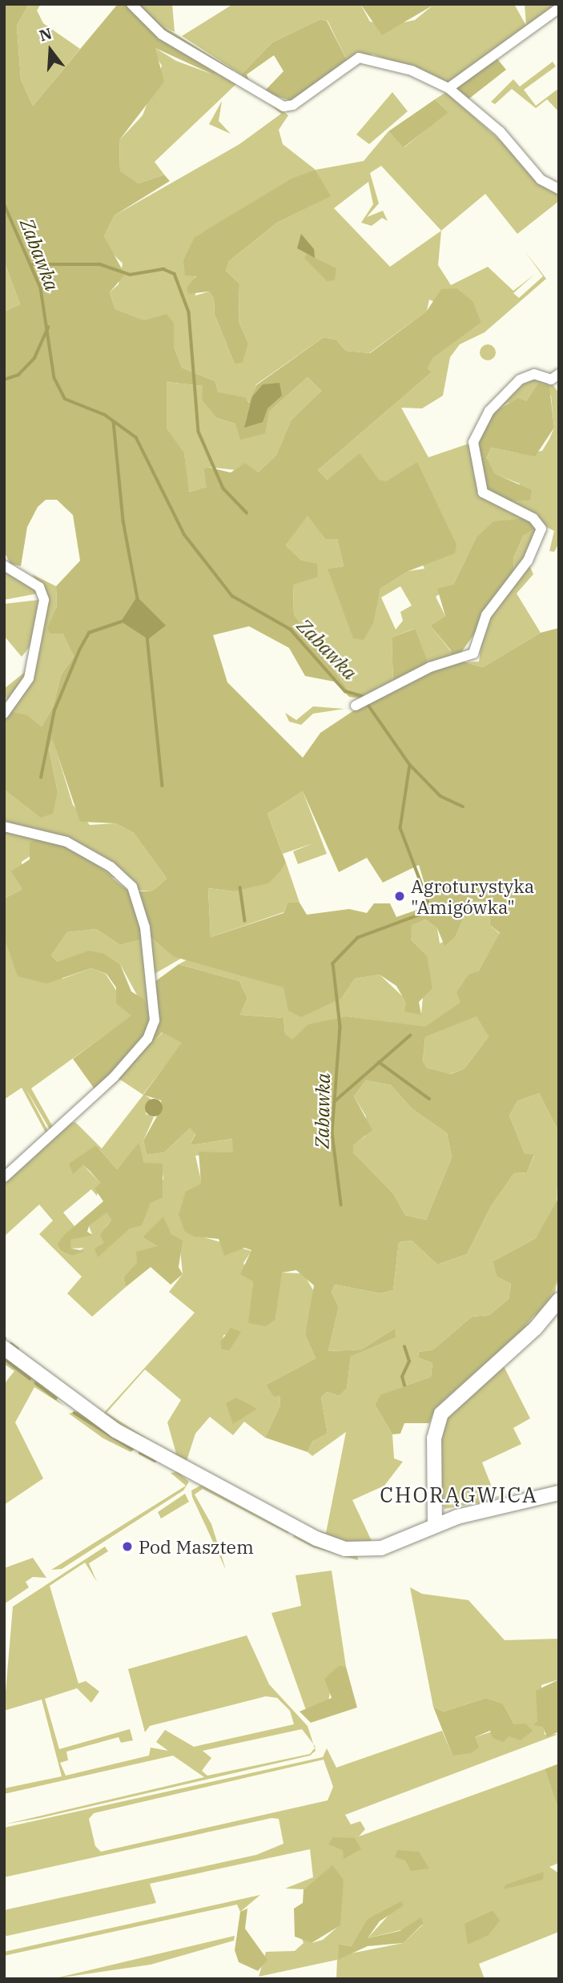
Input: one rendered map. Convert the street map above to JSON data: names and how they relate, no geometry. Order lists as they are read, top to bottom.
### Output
{
  "districts": ["CHORĄGWICA"],
  "water": ["Zabawka"],
  "places": ["Agroturystyka \"Amigówka\"", "Pod Masztem"],
  "north": "top"
}
